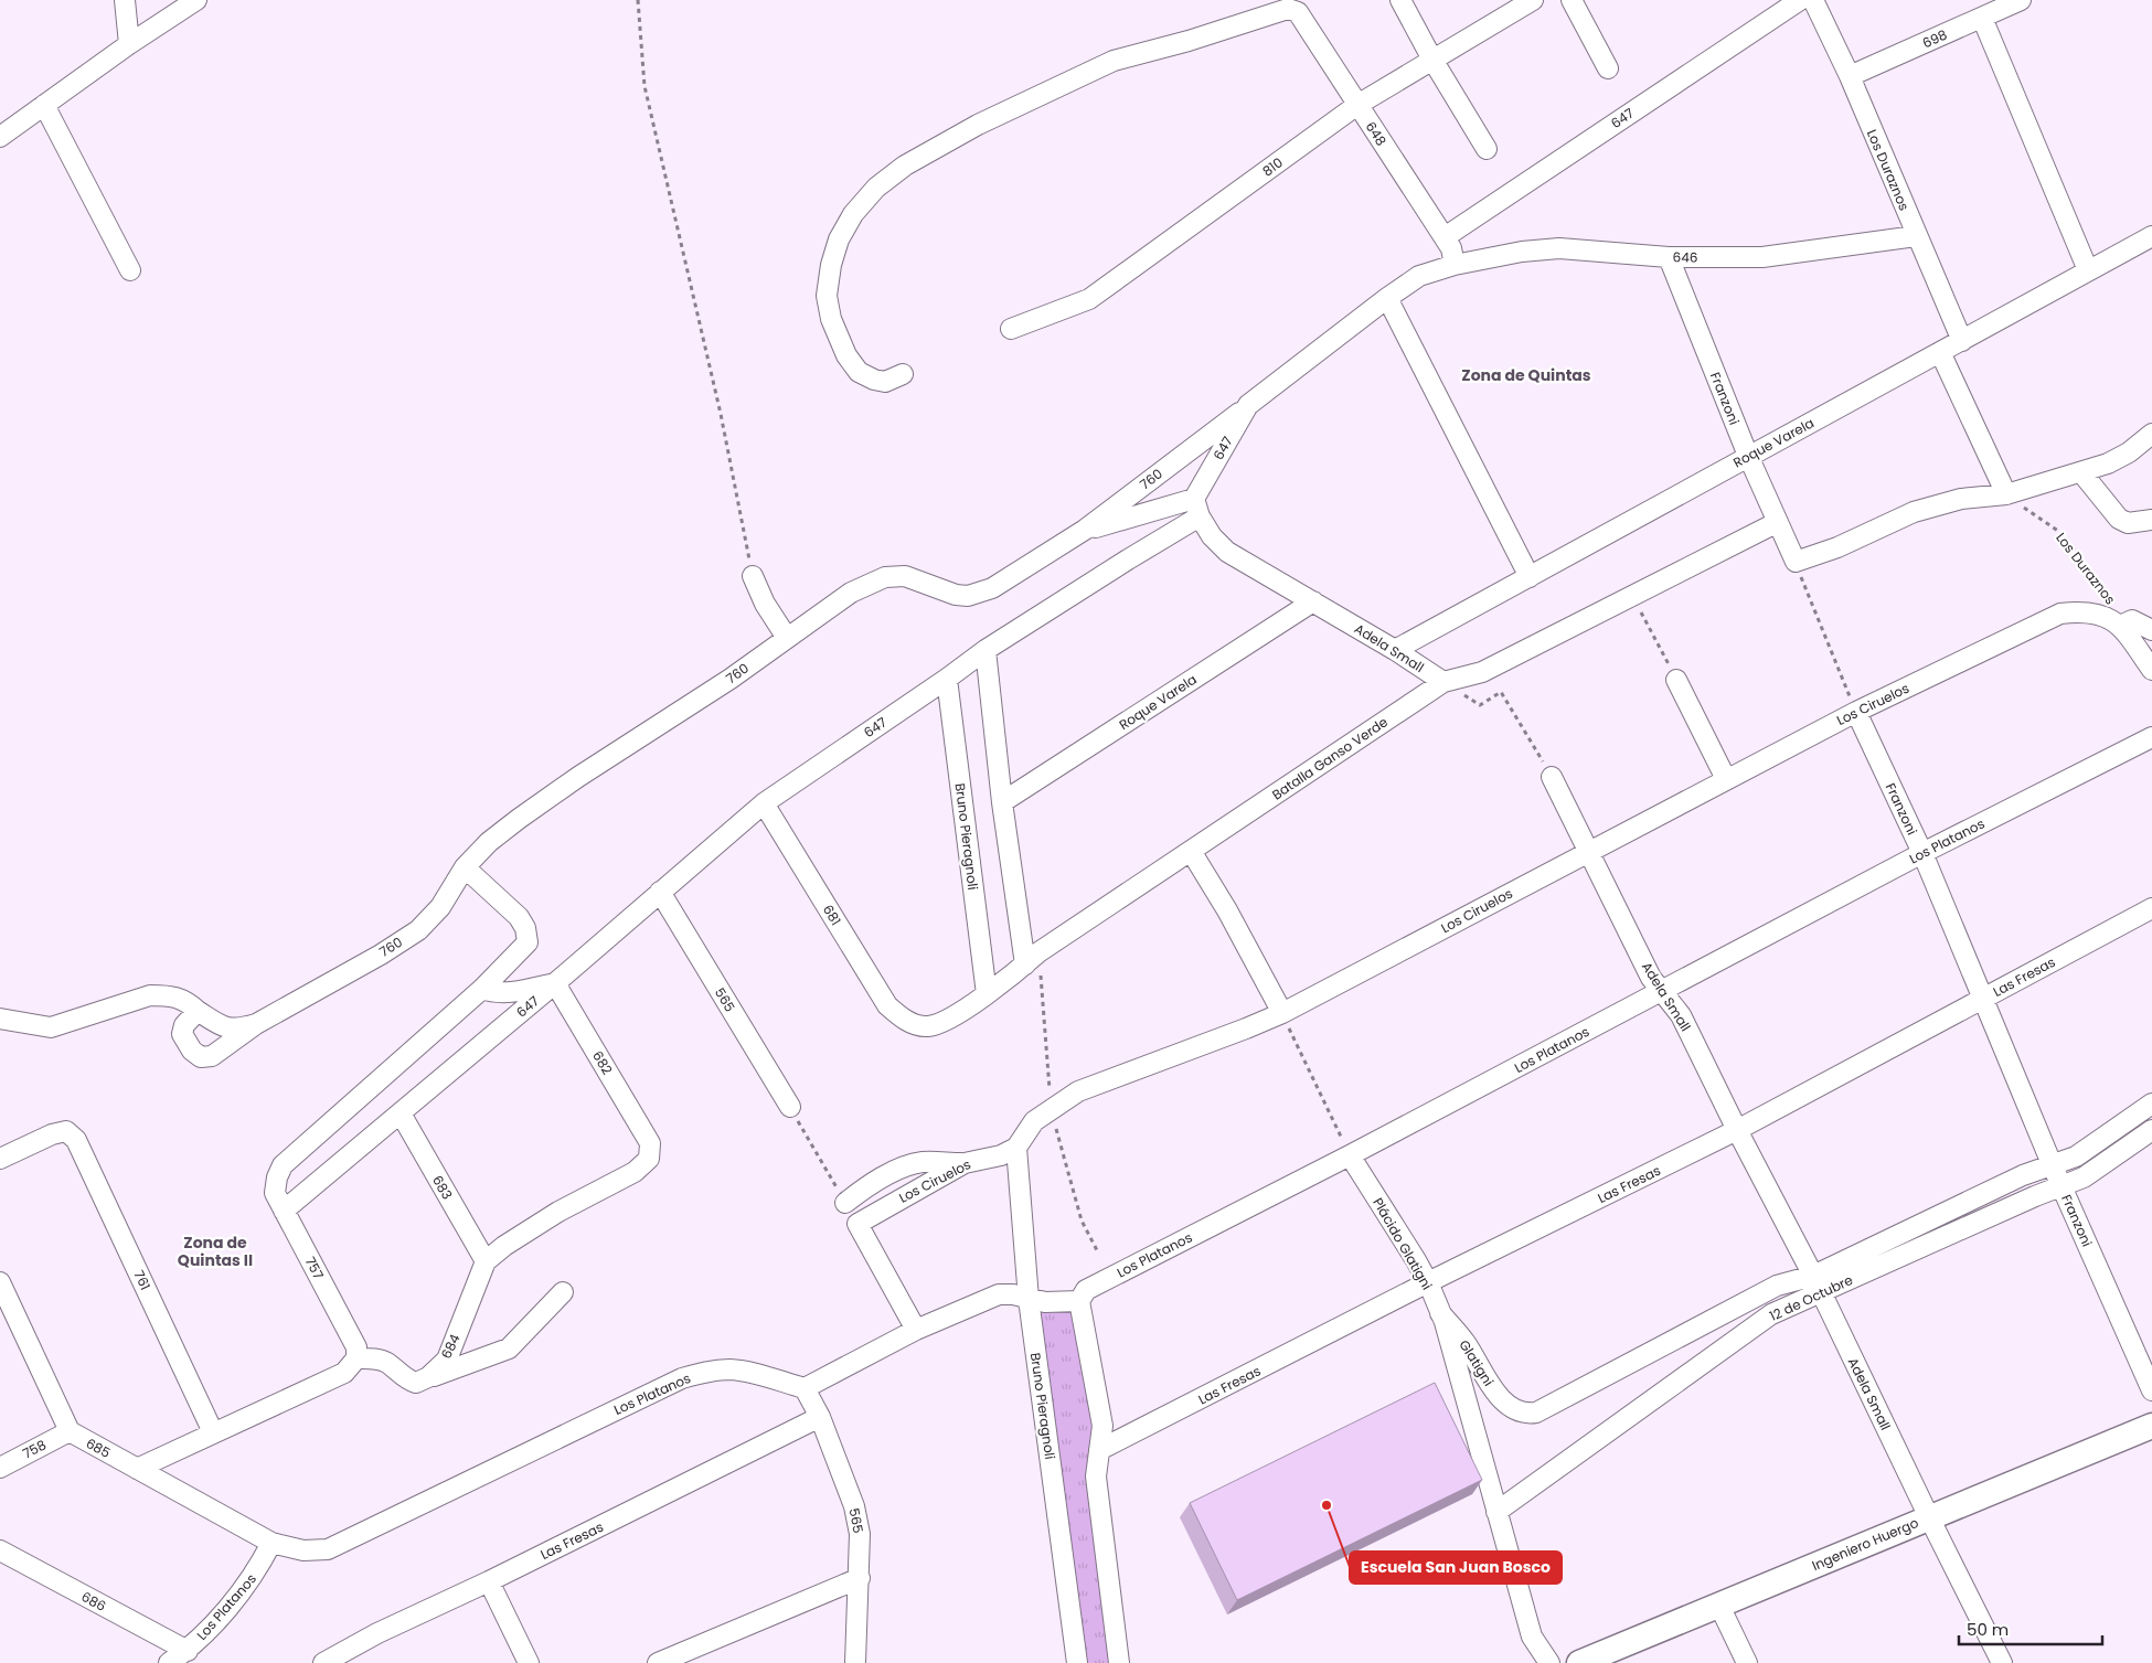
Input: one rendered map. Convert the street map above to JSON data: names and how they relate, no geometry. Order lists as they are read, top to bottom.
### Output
{
  "streets": {
    "main road": ["Ingeniero Huergo"],
    "street": [
      "698",
      "647",
      "648",
      "810",
      "Los Duraznos",
      "646",
      "Franzoni",
      "Roque Varela",
      "760",
      "Adela Small",
      "Los Ciruelos",
      "Batalla Ganso Verde",
      "Bruno Pieragnoli",
      "Los Platanos",
      "681",
      "Las Fresas",
      "565",
      "682",
      "683",
      "Plácido Glatigni",
      "757",
      "761",
      "12 de Octubre",
      "684",
      "Glatigni",
      "685",
      "758",
      "686"
    ]
  },
  "crossings": [
    ["698", "Los Duraznos"],
    ["647", "648"],
    ["647", "646"],
    ["647", "760"],
    ["647", "Adela Small"],
    ["647", "Bruno Pieragnoli"],
    ["647", "681"],
    ["647", "565"],
    ["647", "682"],
    ["647", "683"],
    ["647", "757"],
    ["648", "810"],
    ["648", "646"],
    ["Los Duraznos", "646"],
    ["Los Duraznos", "Roque Varela"],
    ["Los Duraznos", "Los Ciruelos"],
    ["646", "Franzoni"],
    ["Franzoni", "Roque Varela"],
    ["Franzoni", "Los Ciruelos"],
    ["Franzoni", "Batalla Ganso Verde"],
    ["Franzoni", "Los Platanos"],
    ["Franzoni", "Las Fresas"],
    ["Franzoni", "12 de Octubre"],
    ["Roque Varela", "Adela Small"],
    ["Adela Small", "Los Ciruelos"],
    ["Adela Small", "Batalla Ganso Verde"],
    ["Adela Small", "Los Platanos"],
    ["Adela Small", "Las Fresas"],
    ["Adela Small", "12 de Octubre"],
    ["Adela Small", "Ingeniero Huergo"],
    ["Los Ciruelos", "Bruno Pieragnoli"],
    ["Batalla Ganso Verde", "Bruno Pieragnoli"],
    ["Batalla Ganso Verde", "681"],
    ["Los Platanos", "565"],
    ["Los Platanos", "Plácido Glatigni"],
    ["Los Platanos", "685"],
    ["Los Platanos", "686"],
    ["Las Fresas", "565"],
    ["Las Fresas", "Plácido Glatigni"],
    ["682", "684"],
    ["683", "684"],
    ["Plácido Glatigni", "12 de Octubre"],
    ["Plácido Glatigni", "Glatigni"],
    ["12 de Octubre", "Glatigni"],
    ["685", "758"]
  ],
  "districts": ["Zona de Quintas", "Zona de Quintas II"],
  "places": ["Escuela San Juan Bosco"],
  "scale_bar": "50 m"
}
